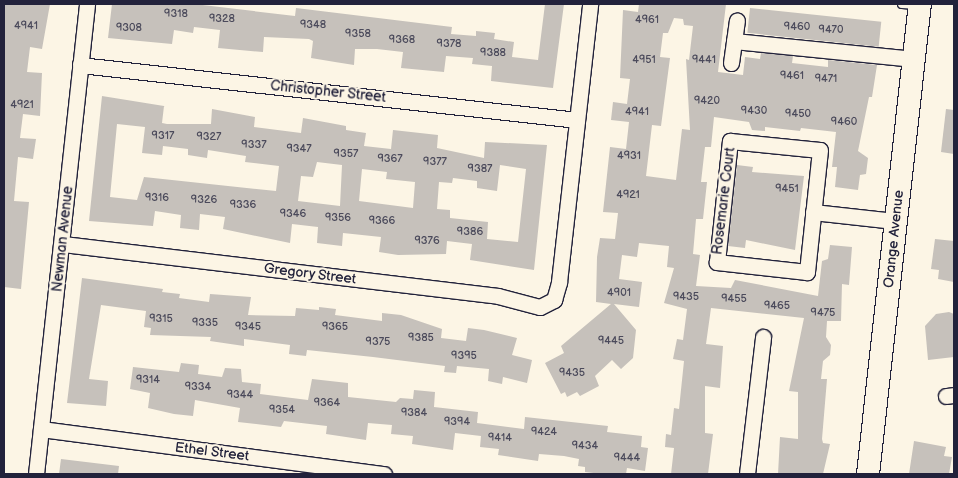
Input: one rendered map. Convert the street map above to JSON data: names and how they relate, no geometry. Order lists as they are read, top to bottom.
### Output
{
  "streets": {
    "main road": ["Orange Avenue"],
    "street": [
      "Christopher Street",
      "Rosemarie Court",
      "Newman Avenue",
      "Gregory Street",
      "Ethel Street"
    ]
  },
  "crossings": [
    ["Christopher Street", "Newman Avenue"],
    ["Christopher Street", "Gregory Street"],
    ["Newman Avenue", "Gregory Street"],
    ["Newman Avenue", "Ethel Street"]
  ],
  "house_numbers": [
    "9318",
    "9328",
    "4961",
    "9348",
    "4941",
    "9460",
    "9308",
    "9470",
    "9358",
    "9368",
    "9378",
    "9388",
    "4951",
    "9441",
    "9461",
    "9471",
    "9420",
    "4921",
    "9430",
    "4941",
    "9450",
    "9460",
    "9317",
    "9327",
    "9337",
    "9347",
    "9357",
    "4931",
    "9367",
    "9377",
    "9387",
    "9451",
    "4921",
    "9316",
    "9326",
    "9336",
    "9346",
    "9356",
    "9366",
    "9386",
    "9376",
    "4901",
    "9435",
    "9455",
    "9465",
    "9475",
    "9315",
    "9335",
    "9345",
    "9365",
    "9385",
    "9445",
    "9375",
    "9395",
    "9435",
    "9314",
    "9334",
    "9344",
    "9364",
    "9354",
    "9384",
    "9394",
    "9424",
    "9414",
    "9434",
    "9444"
  ]
}
